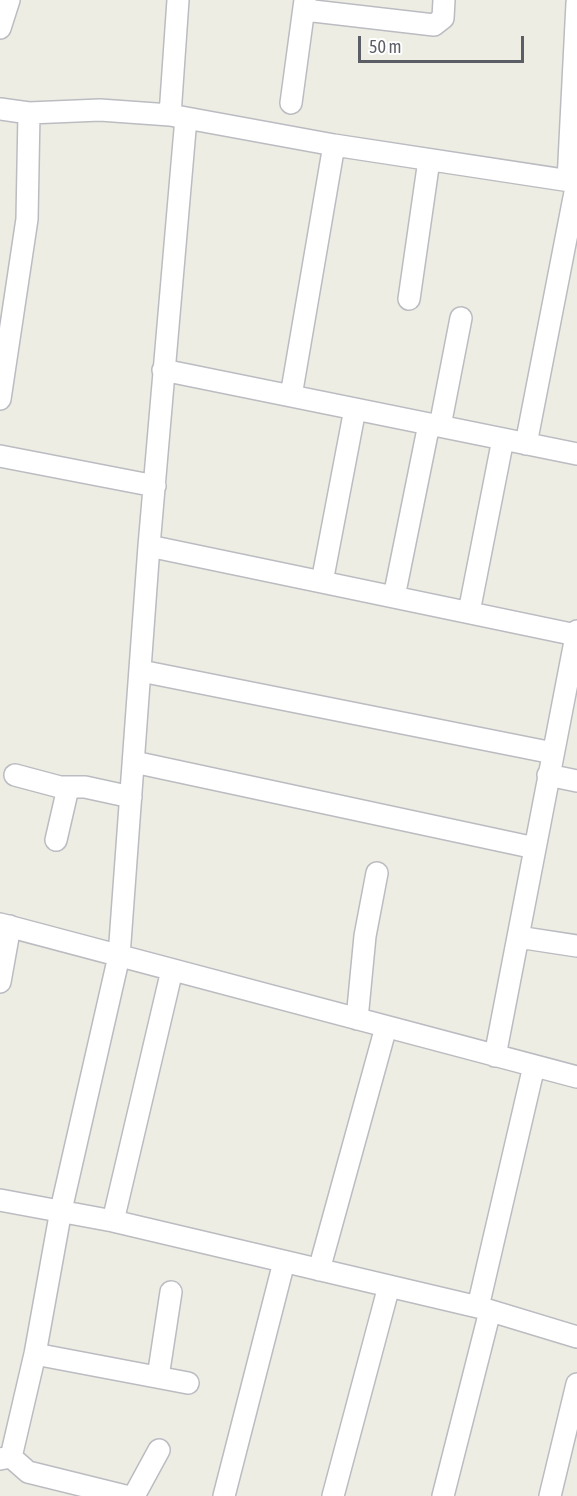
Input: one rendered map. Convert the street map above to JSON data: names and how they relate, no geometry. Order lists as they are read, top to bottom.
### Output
{
  "scale_bar": "50 m"
}
